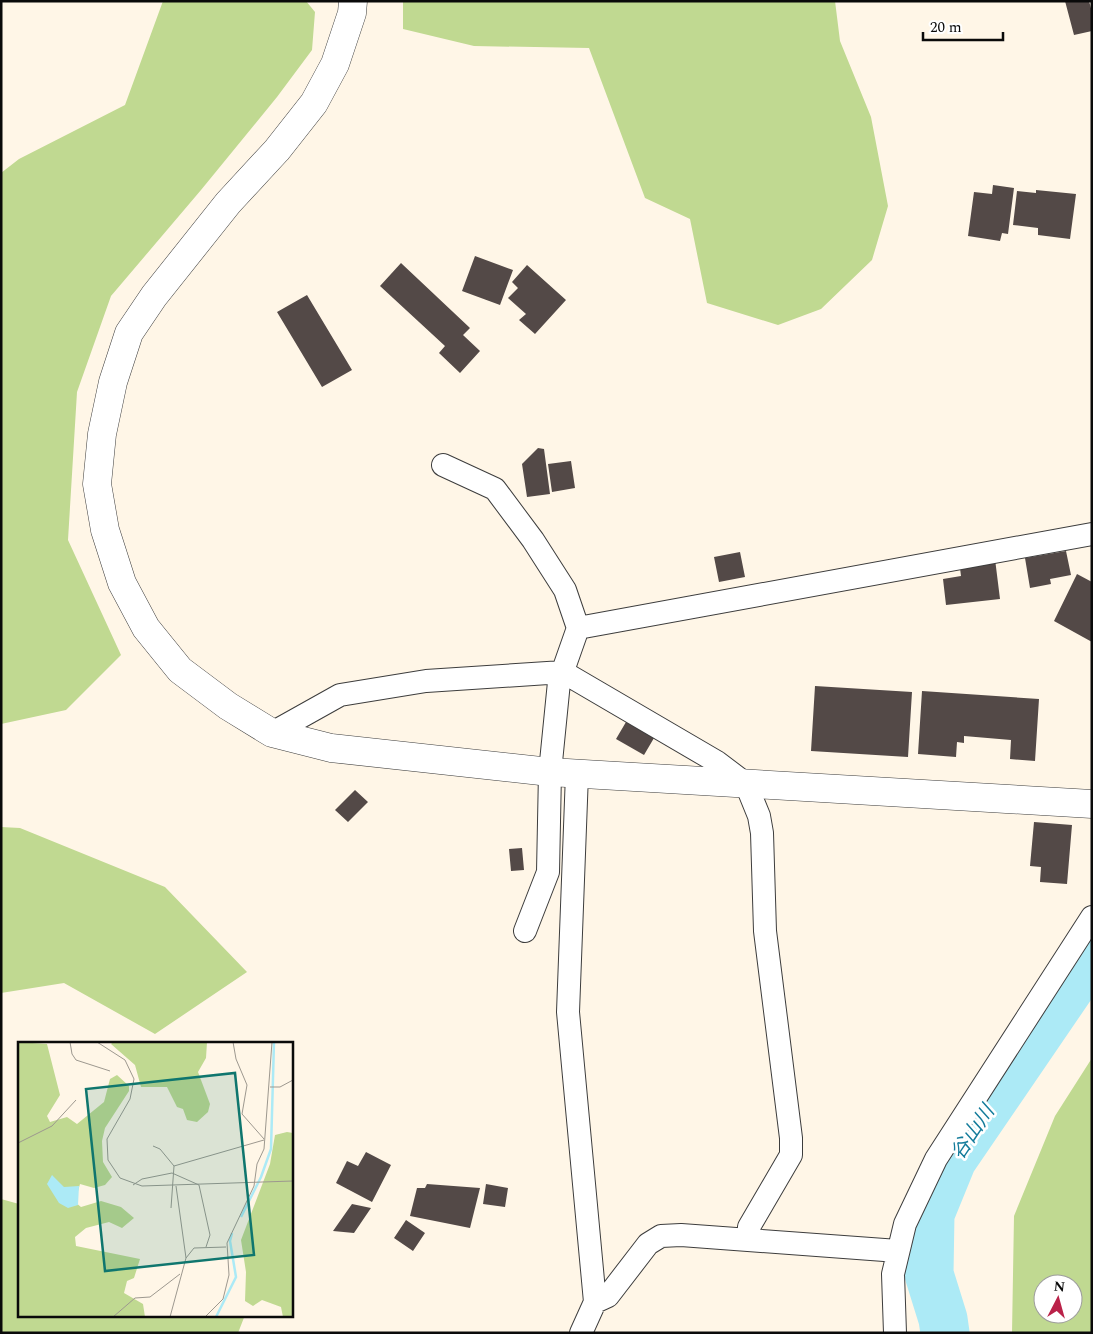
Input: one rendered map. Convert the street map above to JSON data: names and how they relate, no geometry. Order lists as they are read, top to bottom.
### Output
{
  "water": ["谷山川"],
  "scale_bar": "20 m",
  "north": "top"
}
